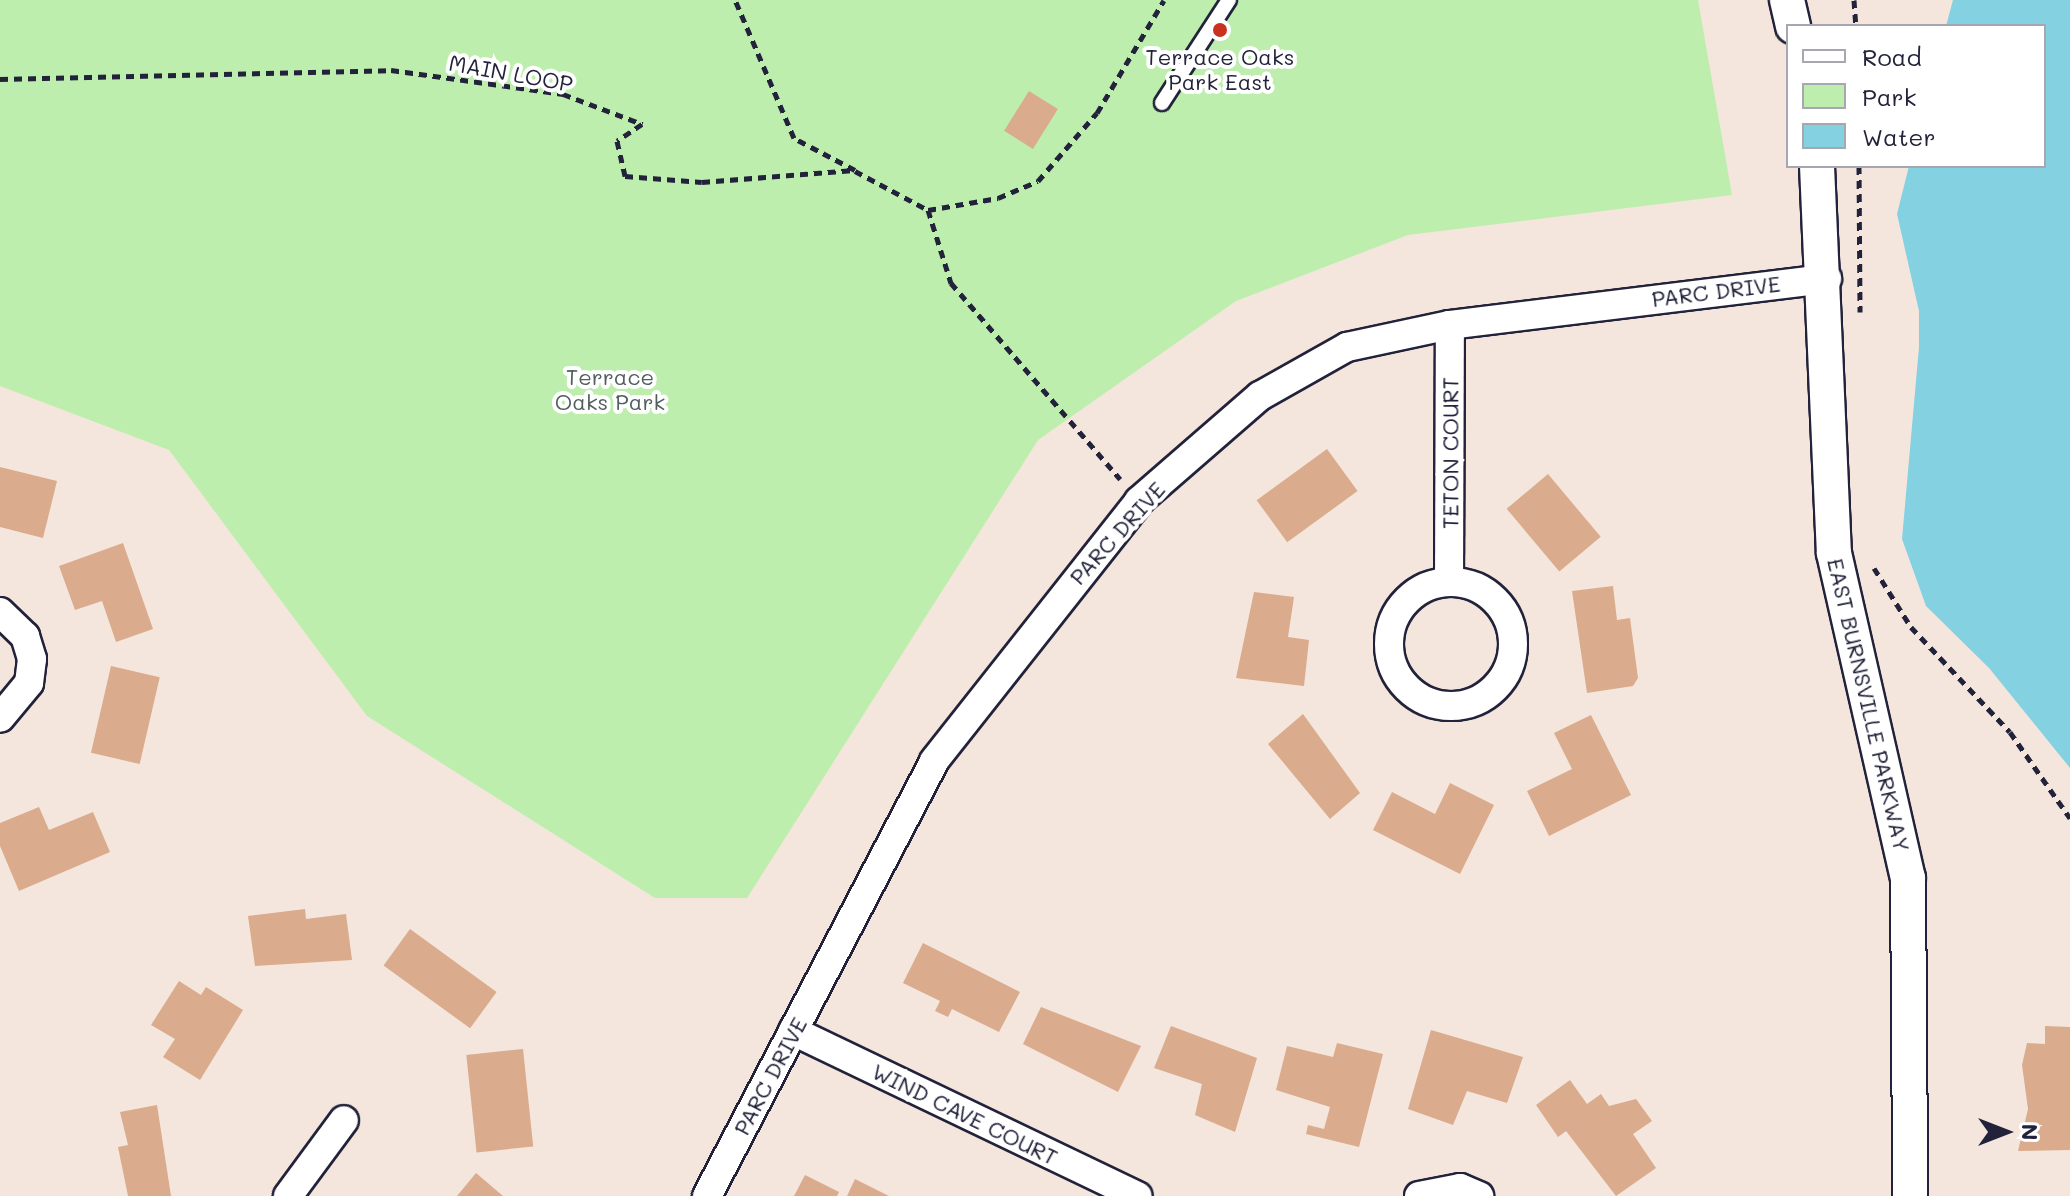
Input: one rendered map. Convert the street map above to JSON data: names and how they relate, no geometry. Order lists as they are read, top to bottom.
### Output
{
  "streets": {
    "street": [
      "PARC DRIVE",
      "TETON COURT",
      "EAST BURNSVILLE PARKWAY",
      "WIND CAVE COURT"
    ],
    "path": ["MAIN LOOP"]
  },
  "crossings": [
    ["PARC DRIVE", "TETON COURT"],
    ["PARC DRIVE", "EAST BURNSVILLE PARKWAY"],
    ["PARC DRIVE", "WIND CAVE COURT"]
  ],
  "parks": ["Terrace Oaks Park"],
  "places": ["Terrace Oaks Park East"],
  "legend": ["Road", "Park", "Water"],
  "north": "right"
}
